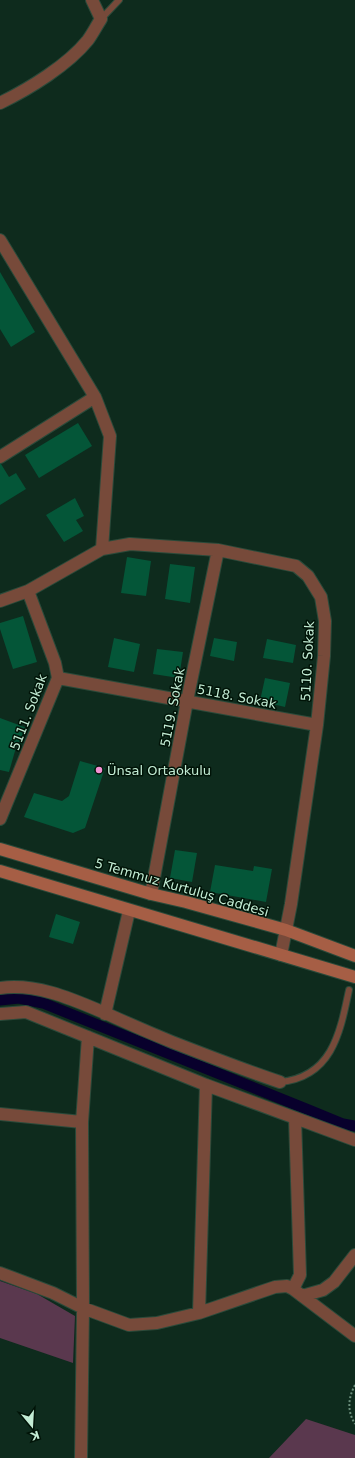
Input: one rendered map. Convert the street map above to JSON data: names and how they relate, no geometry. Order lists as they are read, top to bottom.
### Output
{
  "streets": {
    "main road": ["5 Temmuz Kurtuluş Caddesi"],
    "street": [
      "5110. Sokak",
      "5118. Sokak",
      "5119. Sokak",
      "5111. Sokak"
    ]
  },
  "crossings": [
    ["5110. Sokak", "5118. Sokak"],
    ["5110. Sokak", "5119. Sokak"],
    ["5110. Sokak", "5111. Sokak"],
    ["5110. Sokak", "5 Temmuz Kurtuluş Caddesi"],
    ["5118. Sokak", "5119. Sokak"],
    ["5118. Sokak", "5111. Sokak"],
    ["5119. Sokak", "5 Temmuz Kurtuluş Caddesi"]
  ],
  "places": ["Ünsal Ortaokulu"],
  "north": "bottom"
}
